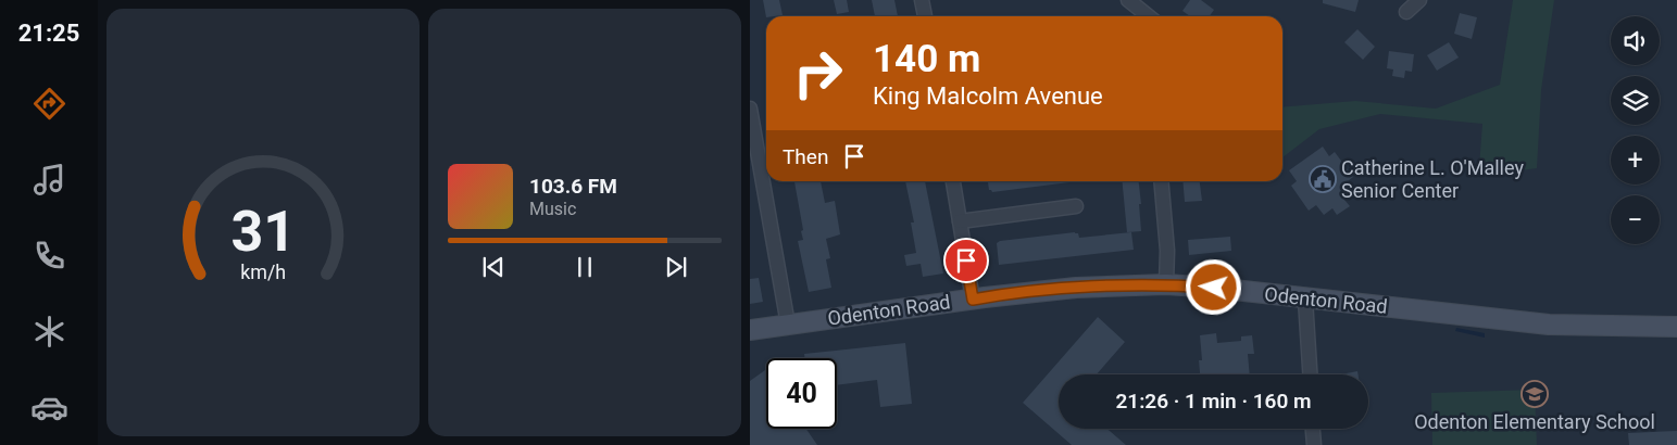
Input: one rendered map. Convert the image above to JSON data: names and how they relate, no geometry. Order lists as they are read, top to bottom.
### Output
{
  "streets": {
    "street": ["Odenton Road"]
  },
  "places": {
    "public building": ["Catherine L. O'Malley Senior Center"],
    "school or university": ["Odenton Elementary School"]
  },
  "page": {
    "tabs": "21:25",
    "map_buttons": ["+", "−"],
    "turn": ["140 m", "King Malcolm Avenue"],
    "then": "Then",
    "song": ["103.6 FM", "Music"],
    "limit": "40",
    "trip": "21:26 · 1 min · 160 m",
    "gauge": ["31", "km/h"]
  }
}
